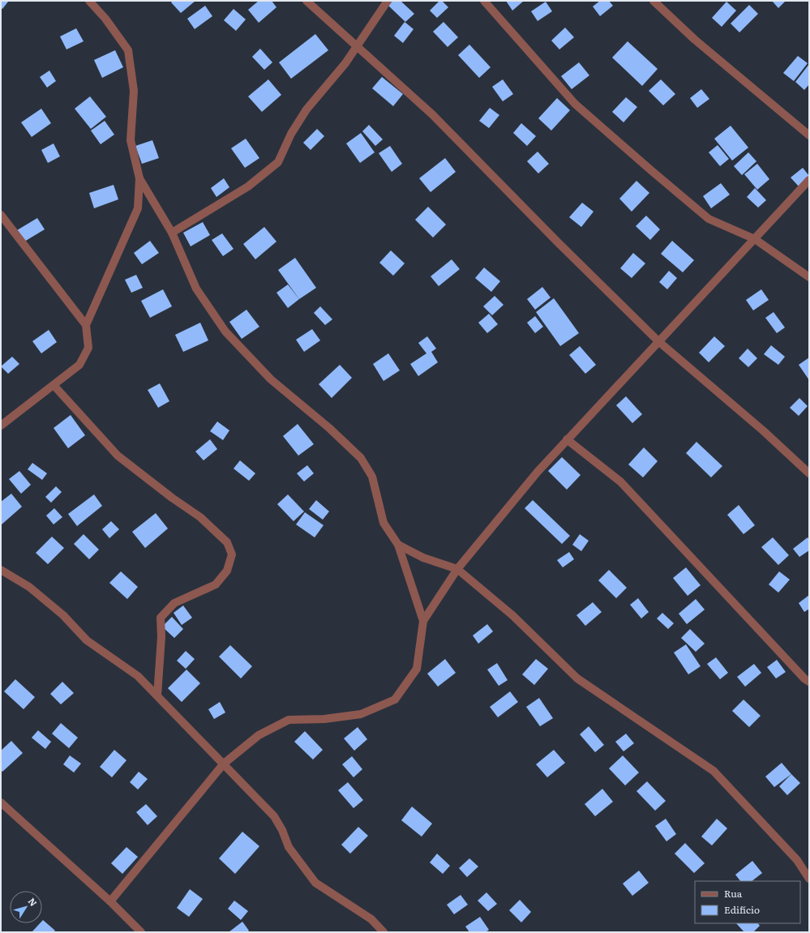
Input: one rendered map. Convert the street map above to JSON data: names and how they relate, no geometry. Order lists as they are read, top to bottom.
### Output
{
  "legend": ["Rua", "Edifício"],
  "north": "top right"
}
